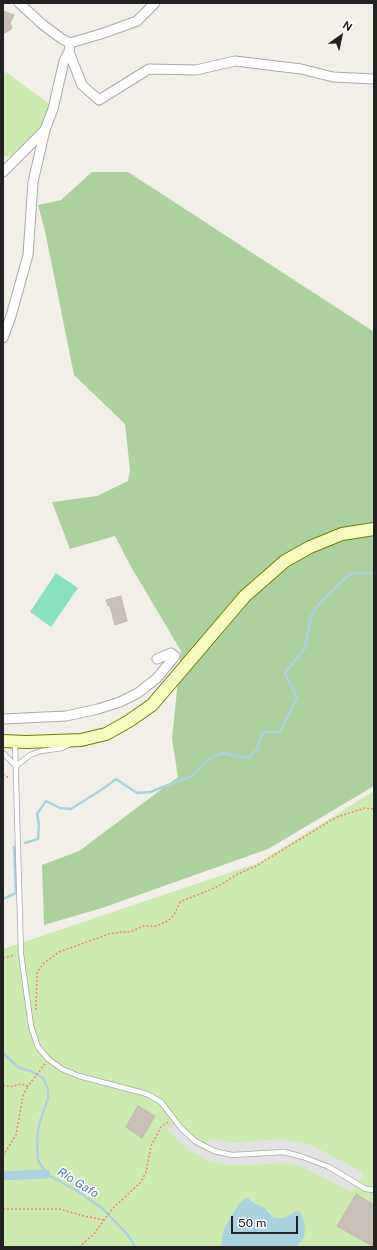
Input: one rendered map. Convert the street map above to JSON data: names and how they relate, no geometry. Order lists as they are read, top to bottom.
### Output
{
  "water": ["Río Gafo"],
  "scale_bar": "50 m",
  "north": "top right"
}
